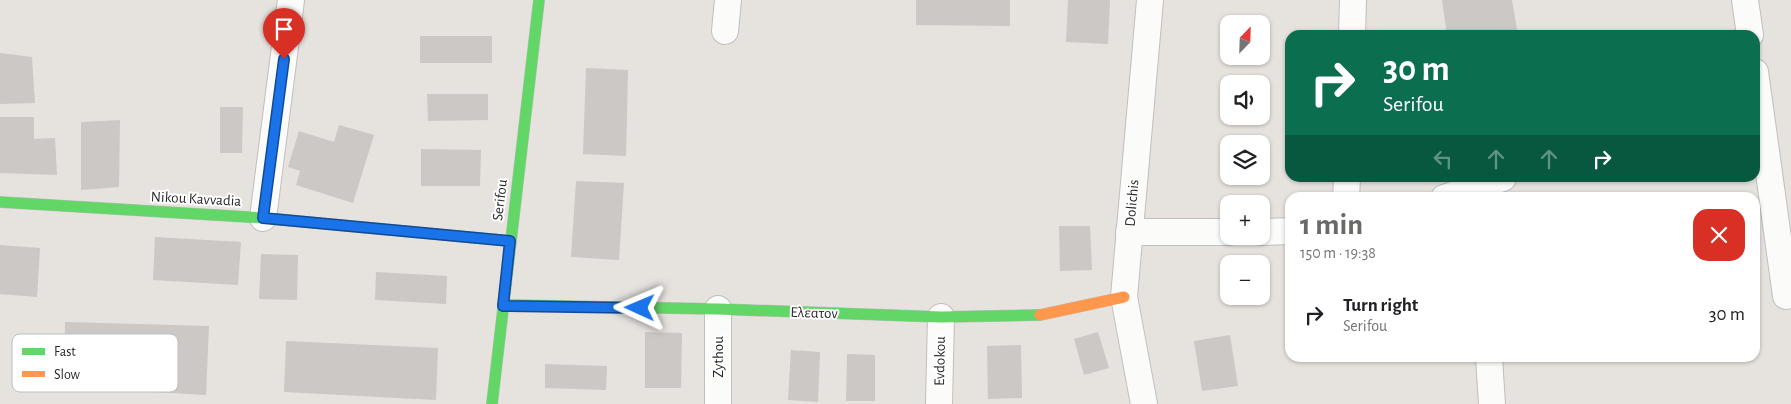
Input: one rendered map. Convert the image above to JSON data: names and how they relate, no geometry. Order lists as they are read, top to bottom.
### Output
{
  "streets": {
    "street": [
      "Nikou Kavvadia",
      "Serifou",
      "Dolichis",
      "Ελεατον",
      "Zythou",
      "Evdokou"
    ]
  },
  "crossings": [
    ["Nikou Kavvadia", "Serifou"],
    ["Serifou", "Ελεατον"],
    ["Dolichis", "Ελεατον"],
    ["Ελεατον", "Zythou"],
    ["Ελεατον", "Evdokou"]
  ],
  "legend": ["Fast", "Slow"],
  "north": "top right",
  "page": {
    "map_buttons": ["+", "−"],
    "turn": ["30 m", "Serifou"],
    "heading": ["1 min", "150 m · 19:38"],
    "list": [
      {
        "name": "Turn right",
        "note": "Serifou",
        "value": "30 m"
      }
    ]
  }
}
